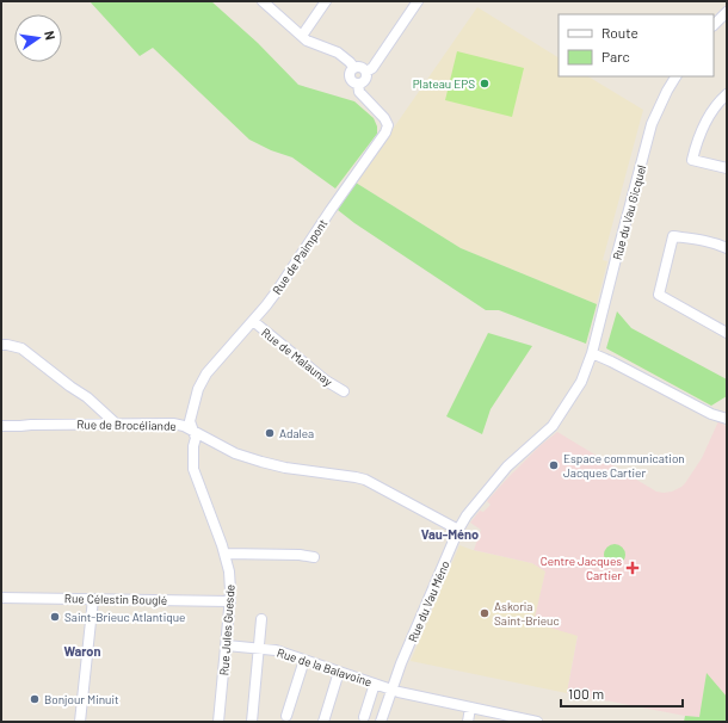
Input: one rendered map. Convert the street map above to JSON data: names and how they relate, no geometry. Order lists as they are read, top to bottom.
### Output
{
  "streets": {
    "street": [
      "Rue du Vau Gicquel",
      "Rue de Paimpont",
      "Rue de Malaunay",
      "Rue de Brocéliande",
      "Rue Célestin Bouglé",
      "Rue du Vau Méno",
      "Rue Jules Guesde",
      "Rue de la Balavoine"
    ]
  },
  "crossings": [
    ["Rue du Vau Gicquel", "Rue du Vau Méno"],
    ["Rue de Paimpont", "Rue de Malaunay"],
    ["Rue de Paimpont", "Rue de Brocéliande"],
    ["Rue de Paimpont", "Rue Jules Guesde"],
    ["Rue de Brocéliande", "Rue du Vau Méno"],
    ["Rue de Brocéliande", "Rue Jules Guesde"],
    ["Rue Célestin Bouglé", "Rue Jules Guesde"],
    ["Rue du Vau Méno", "Rue de la Balavoine"],
    ["Rue Jules Guesde", "Rue de la Balavoine"]
  ],
  "districts": ["Vau-Méno", "Waron"],
  "places": {
    "other": [
      "Plateau EPS",
      "Adalea",
      "Espace communication Jacques Cartier",
      "Askoria Saint-Brieuc",
      "Saint-Brieuc Atlantique",
      "Bonjour Minuit"
    ],
    "health": ["Centre Jacques Cartier"]
  },
  "legend": ["Route", "Parc"],
  "scale_bar": "100 m",
  "north": "right"
}
